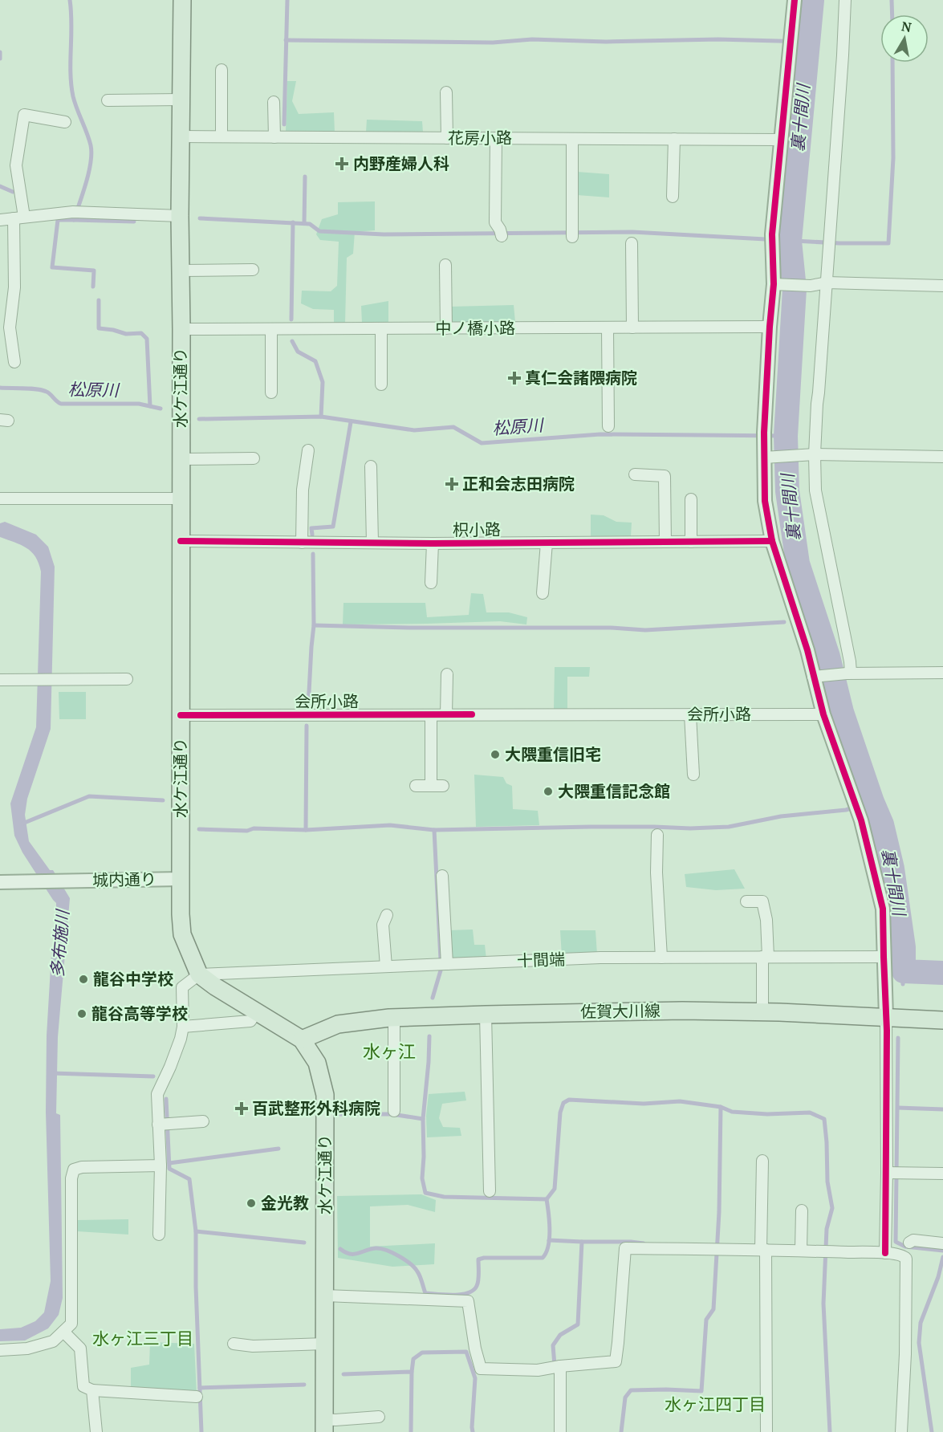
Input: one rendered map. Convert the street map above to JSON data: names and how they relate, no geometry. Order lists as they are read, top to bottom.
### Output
{
  "streets": {
    "main road": ["水ケ江通り", "佐賀大川線"],
    "street": [
      "花房小路",
      "中ノ橋小路",
      "枳小路",
      "会所小路",
      "城内通り",
      "十間端"
    ]
  },
  "crossings": [
    ["花房小路", "水ケ江通り"],
    ["中ノ橋小路", "水ケ江通り"],
    ["水ケ江通り", "枳小路"],
    ["水ケ江通り", "会所小路"],
    ["水ケ江通り", "城内通り"],
    ["水ケ江通り", "十間端"],
    ["水ケ江通り", "佐賀大川線"]
  ],
  "districts": ["水ヶ江", "水ヶ江三丁目", "水ヶ江四丁目"],
  "water": ["裏十間川", "松原川", "多布施川"],
  "places": {
    "health": [
      "内野産婦人科",
      "真仁会諸隈病院",
      "正和会志田病院",
      "百武整形外科病院"
    ],
    "other": [
      "大隈重信旧宅",
      "大隈重信記念館",
      "龍谷中学校",
      "龍谷高等学校",
      "金光教"
    ]
  },
  "north": "top"
}
